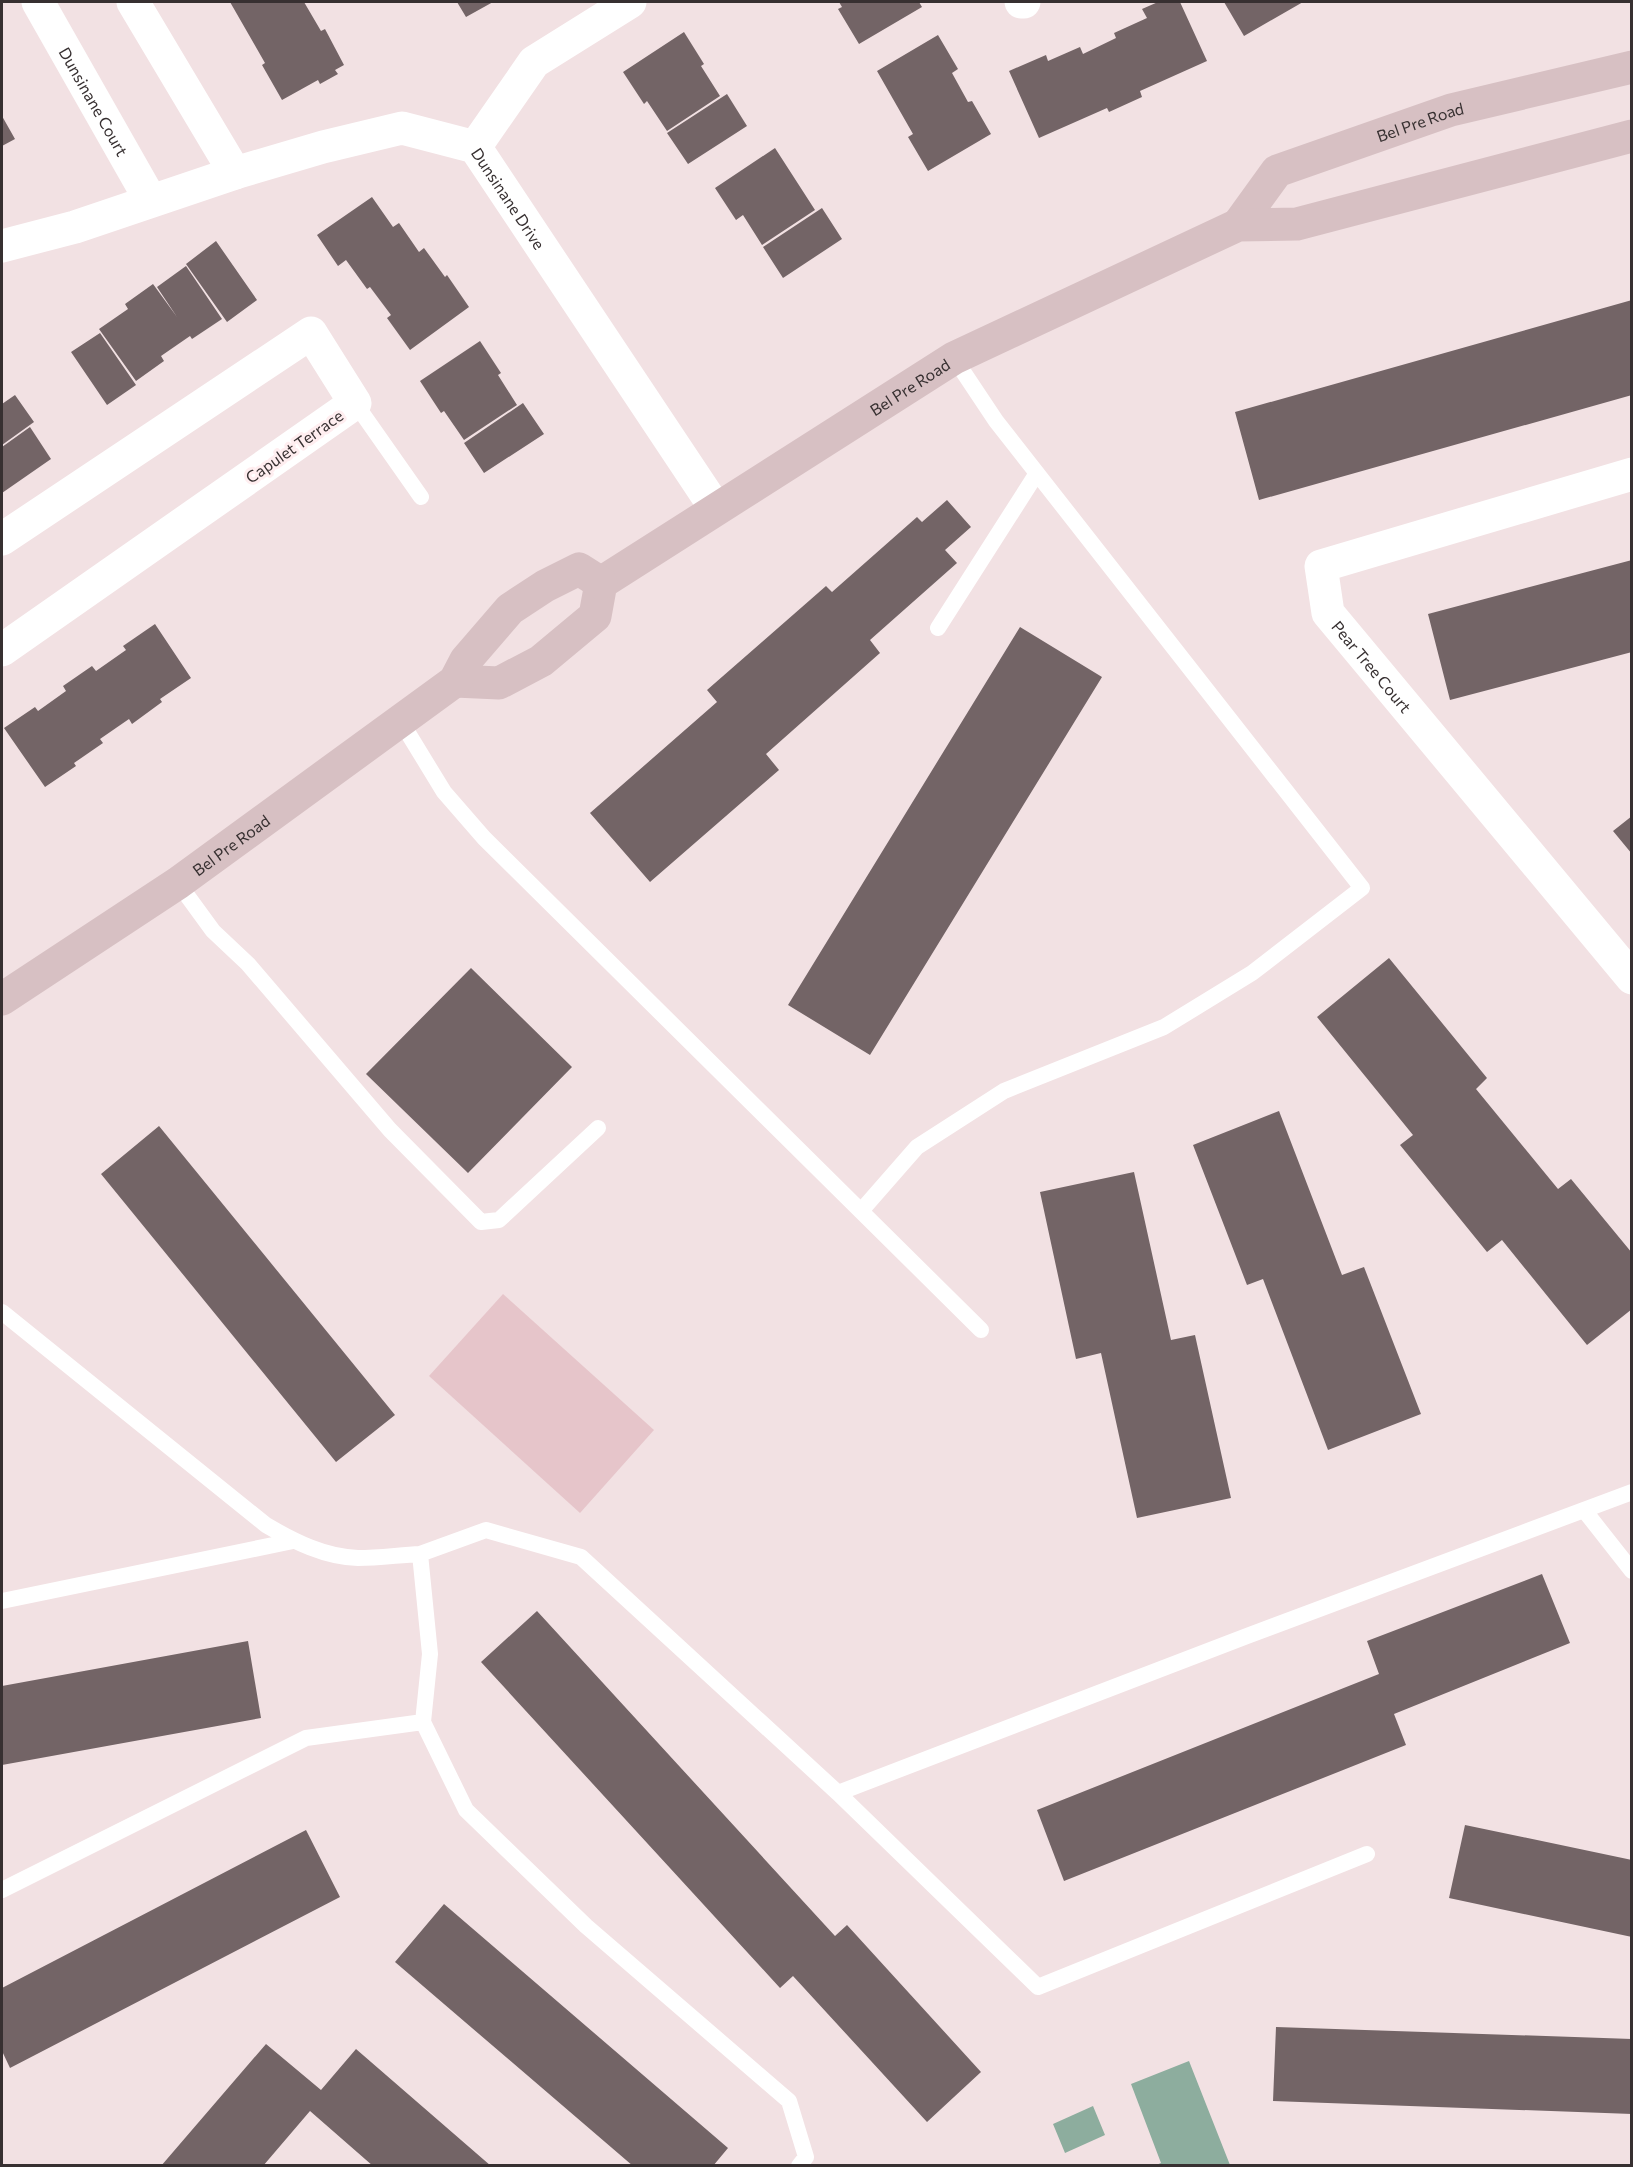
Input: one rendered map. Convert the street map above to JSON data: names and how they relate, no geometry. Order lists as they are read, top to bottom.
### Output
{
  "streets": {
    "main road": ["Bel Pre Road"],
    "street": [
      "Dunsinane Court",
      "Dunsinane Drive",
      "Capulet Terrace",
      "Pear Tree Court"
    ]
  },
  "crossings": [
    ["Dunsinane Court", "Dunsinane Drive"],
    ["Bel Pre Road", "Dunsinane Drive"]
  ]
}
